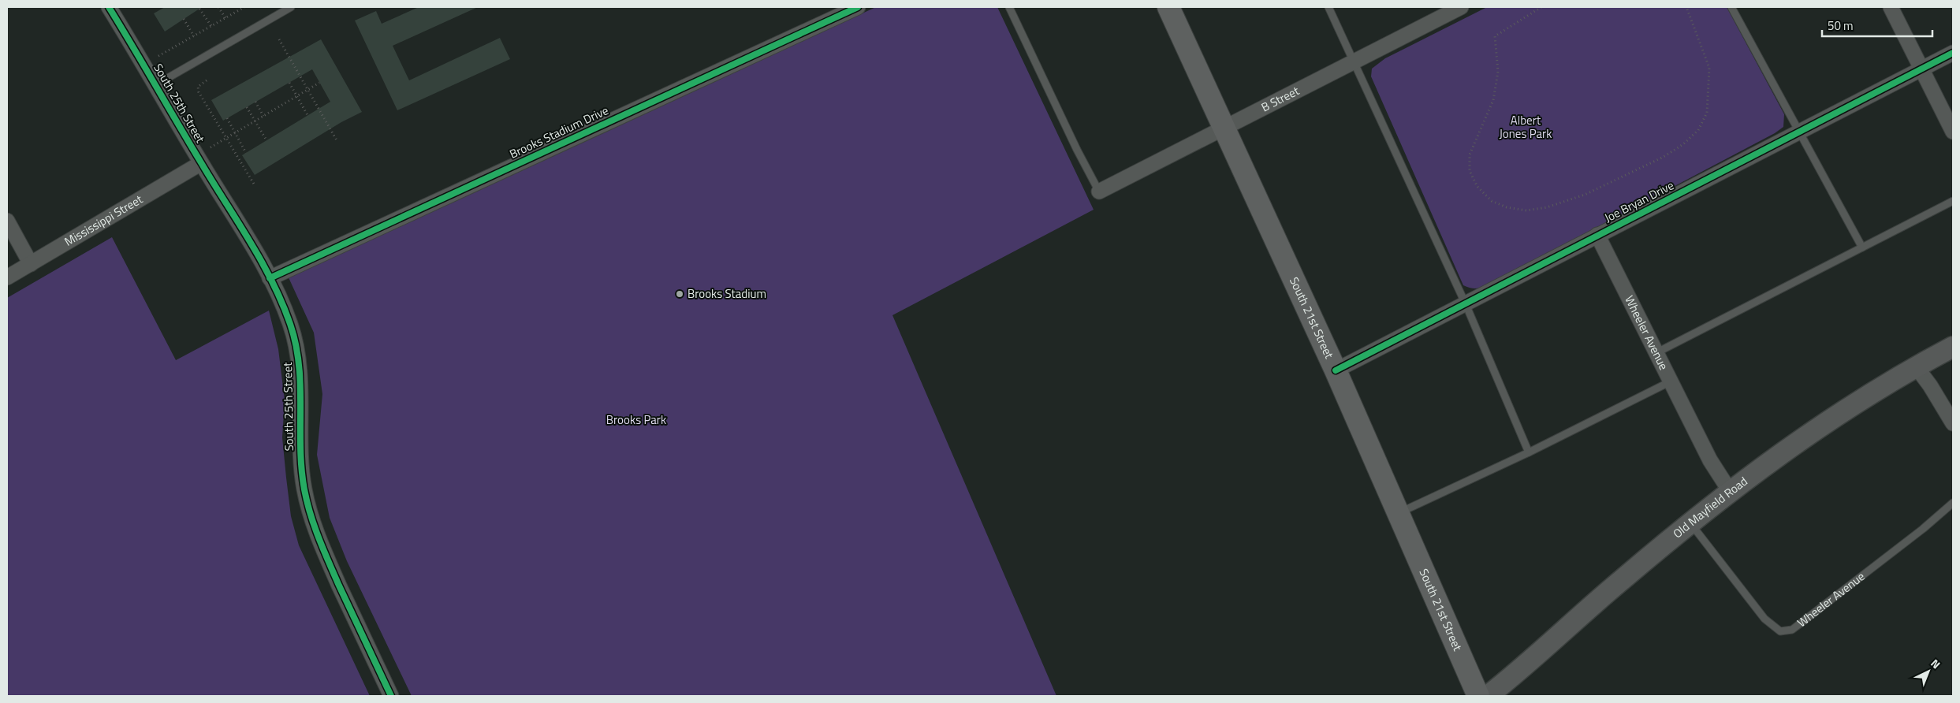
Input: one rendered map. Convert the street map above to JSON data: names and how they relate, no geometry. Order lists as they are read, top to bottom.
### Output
{
  "streets": {
    "main road": ["South 21st Street"],
    "street": [
      "B Street",
      "South 25th Street",
      "Brooks Stadium Drive",
      "Joe Bryan Drive",
      "Mississippi Street",
      "Wheeler Avenue",
      "Old Mayfield Road"
    ]
  },
  "crossings": [
    ["B Street", "South 21st Street"],
    ["South 25th Street", "Brooks Stadium Drive"],
    ["South 25th Street", "Mississippi Street"],
    ["Joe Bryan Drive", "South 21st Street"],
    ["Joe Bryan Drive", "Wheeler Avenue"],
    ["Wheeler Avenue", "Old Mayfield Road"]
  ],
  "parks": ["Albert Jones Park", "Brooks Park"],
  "places": ["Brooks Stadium"],
  "scale_bar": "50 m",
  "north": "top right"
}
